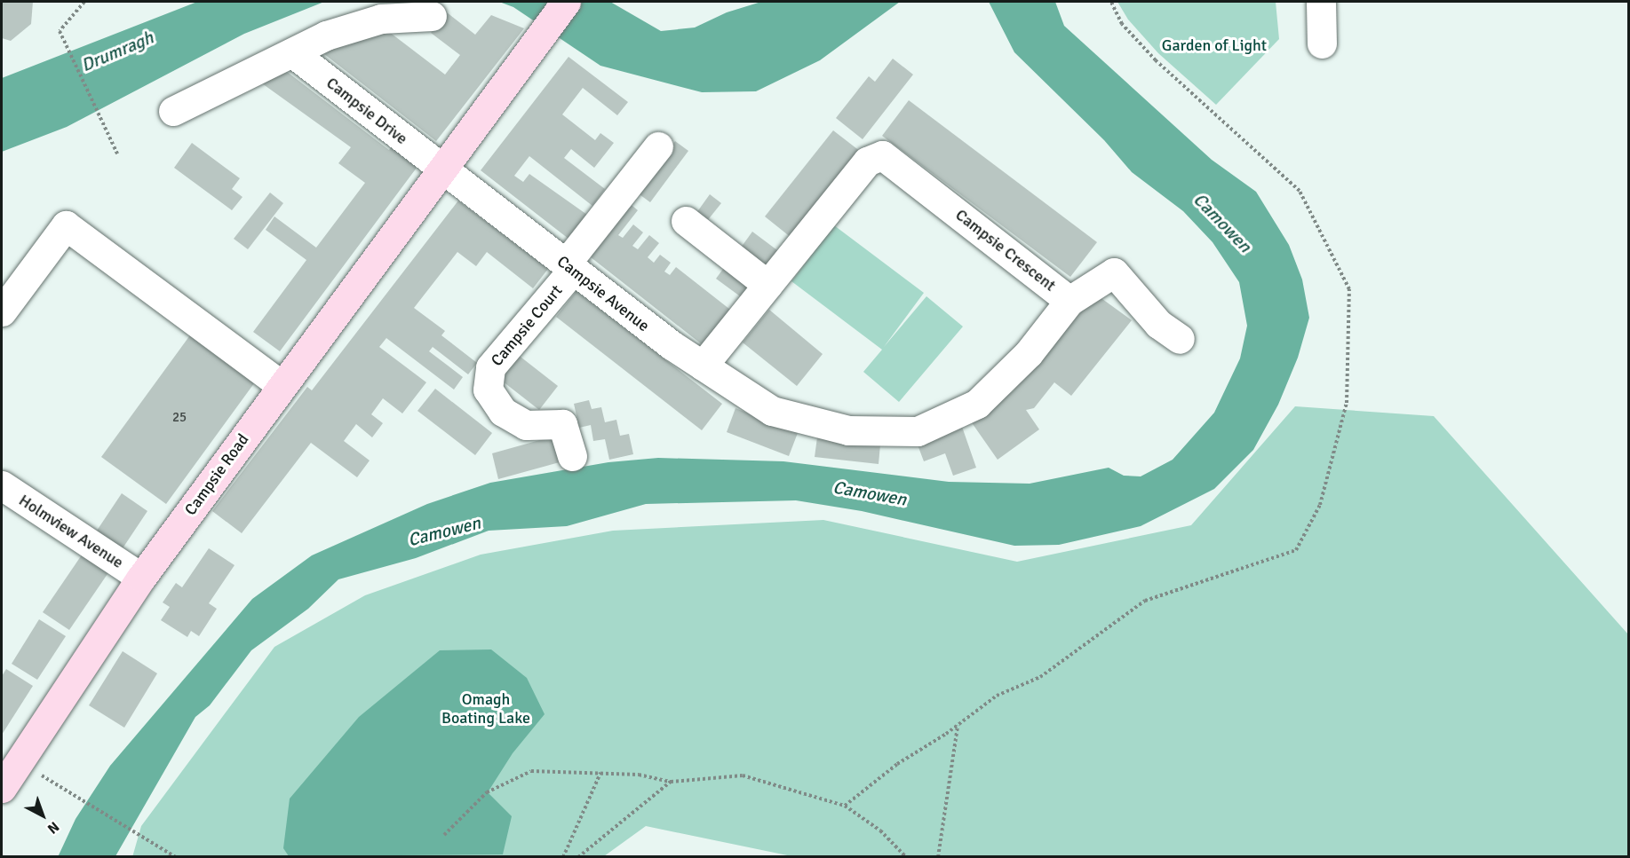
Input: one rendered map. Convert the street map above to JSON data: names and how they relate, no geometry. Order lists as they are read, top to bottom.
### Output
{
  "streets": {
    "main road": ["Campsie Road"],
    "street": [
      "Campsie Drive",
      "Campsie Crescent",
      "Campsie Avenue",
      "Campsie Court",
      "Holmview Avenue"
    ]
  },
  "crossings": [
    ["Campsie Drive", "Campsie Avenue"],
    ["Campsie Drive", "Campsie Road"],
    ["Campsie Crescent", "Campsie Avenue"],
    ["Campsie Avenue", "Campsie Court"],
    ["Campsie Avenue", "Campsie Road"],
    ["Campsie Road", "Holmview Avenue"]
  ],
  "water": ["Drumragh", "Camowen"],
  "parks": ["Garden of Light", "Omagh Boating Lake"],
  "house_numbers": ["25"],
  "north": "bottom right"
}
